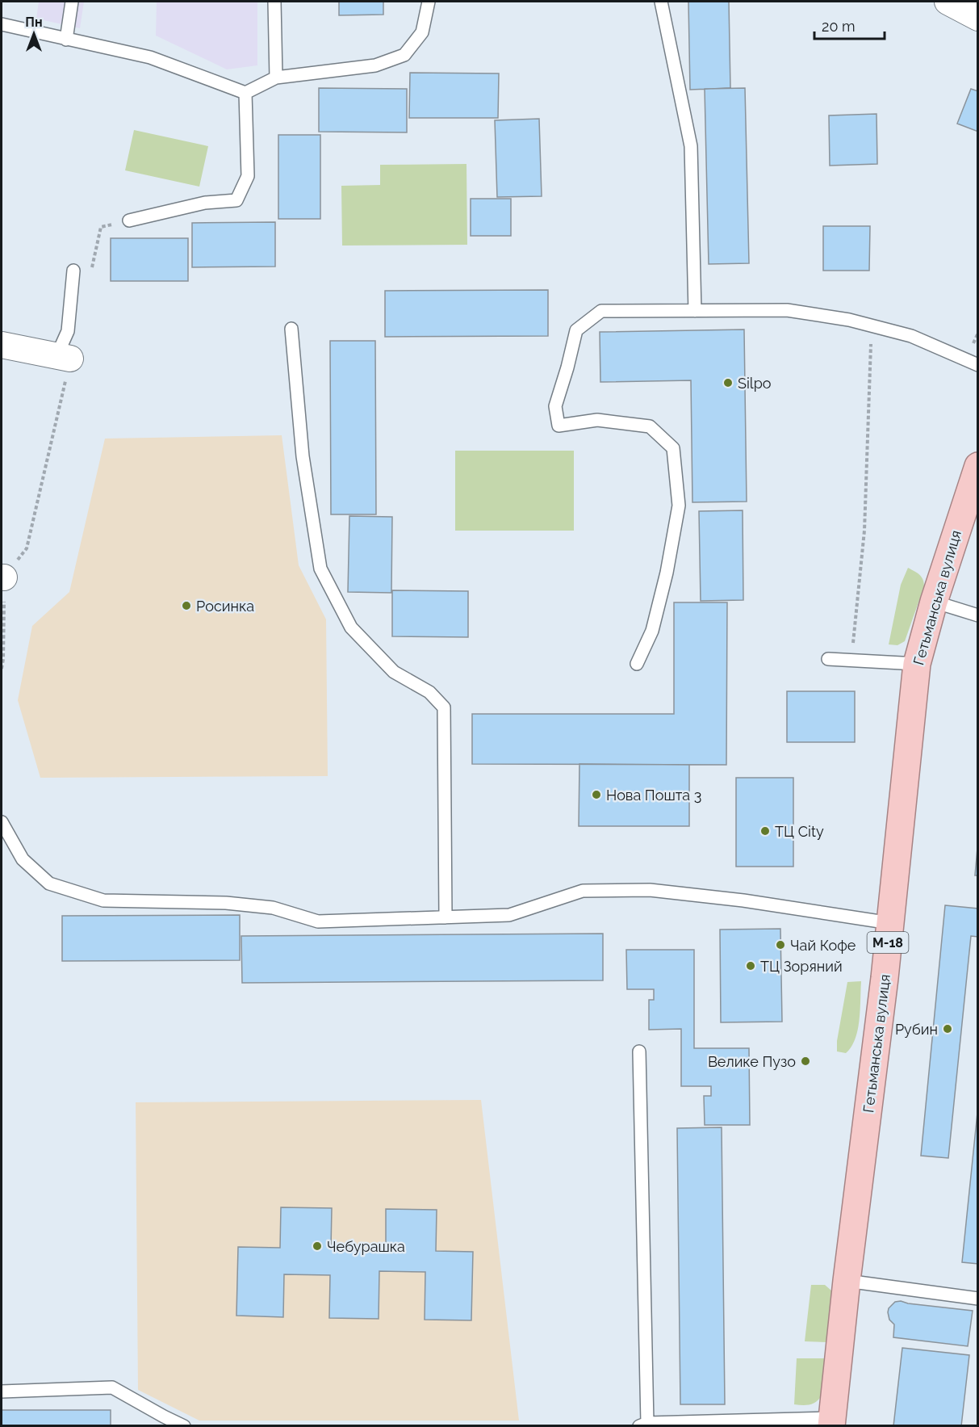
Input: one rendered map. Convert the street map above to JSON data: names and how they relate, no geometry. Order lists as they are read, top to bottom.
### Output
{
  "streets": {
    "highway": ["Гетьманська вулиця", "М-18"]
  },
  "places": [
    "Silpo",
    "Росинка",
    "Нова Пошта 3",
    "ТЦ City",
    "Чай Кофе",
    "ТЦ Зоряний",
    "Рубин",
    "Велике Пузо",
    "Чебурашка"
  ],
  "scale_bar": "20 m",
  "north": "top"
}
